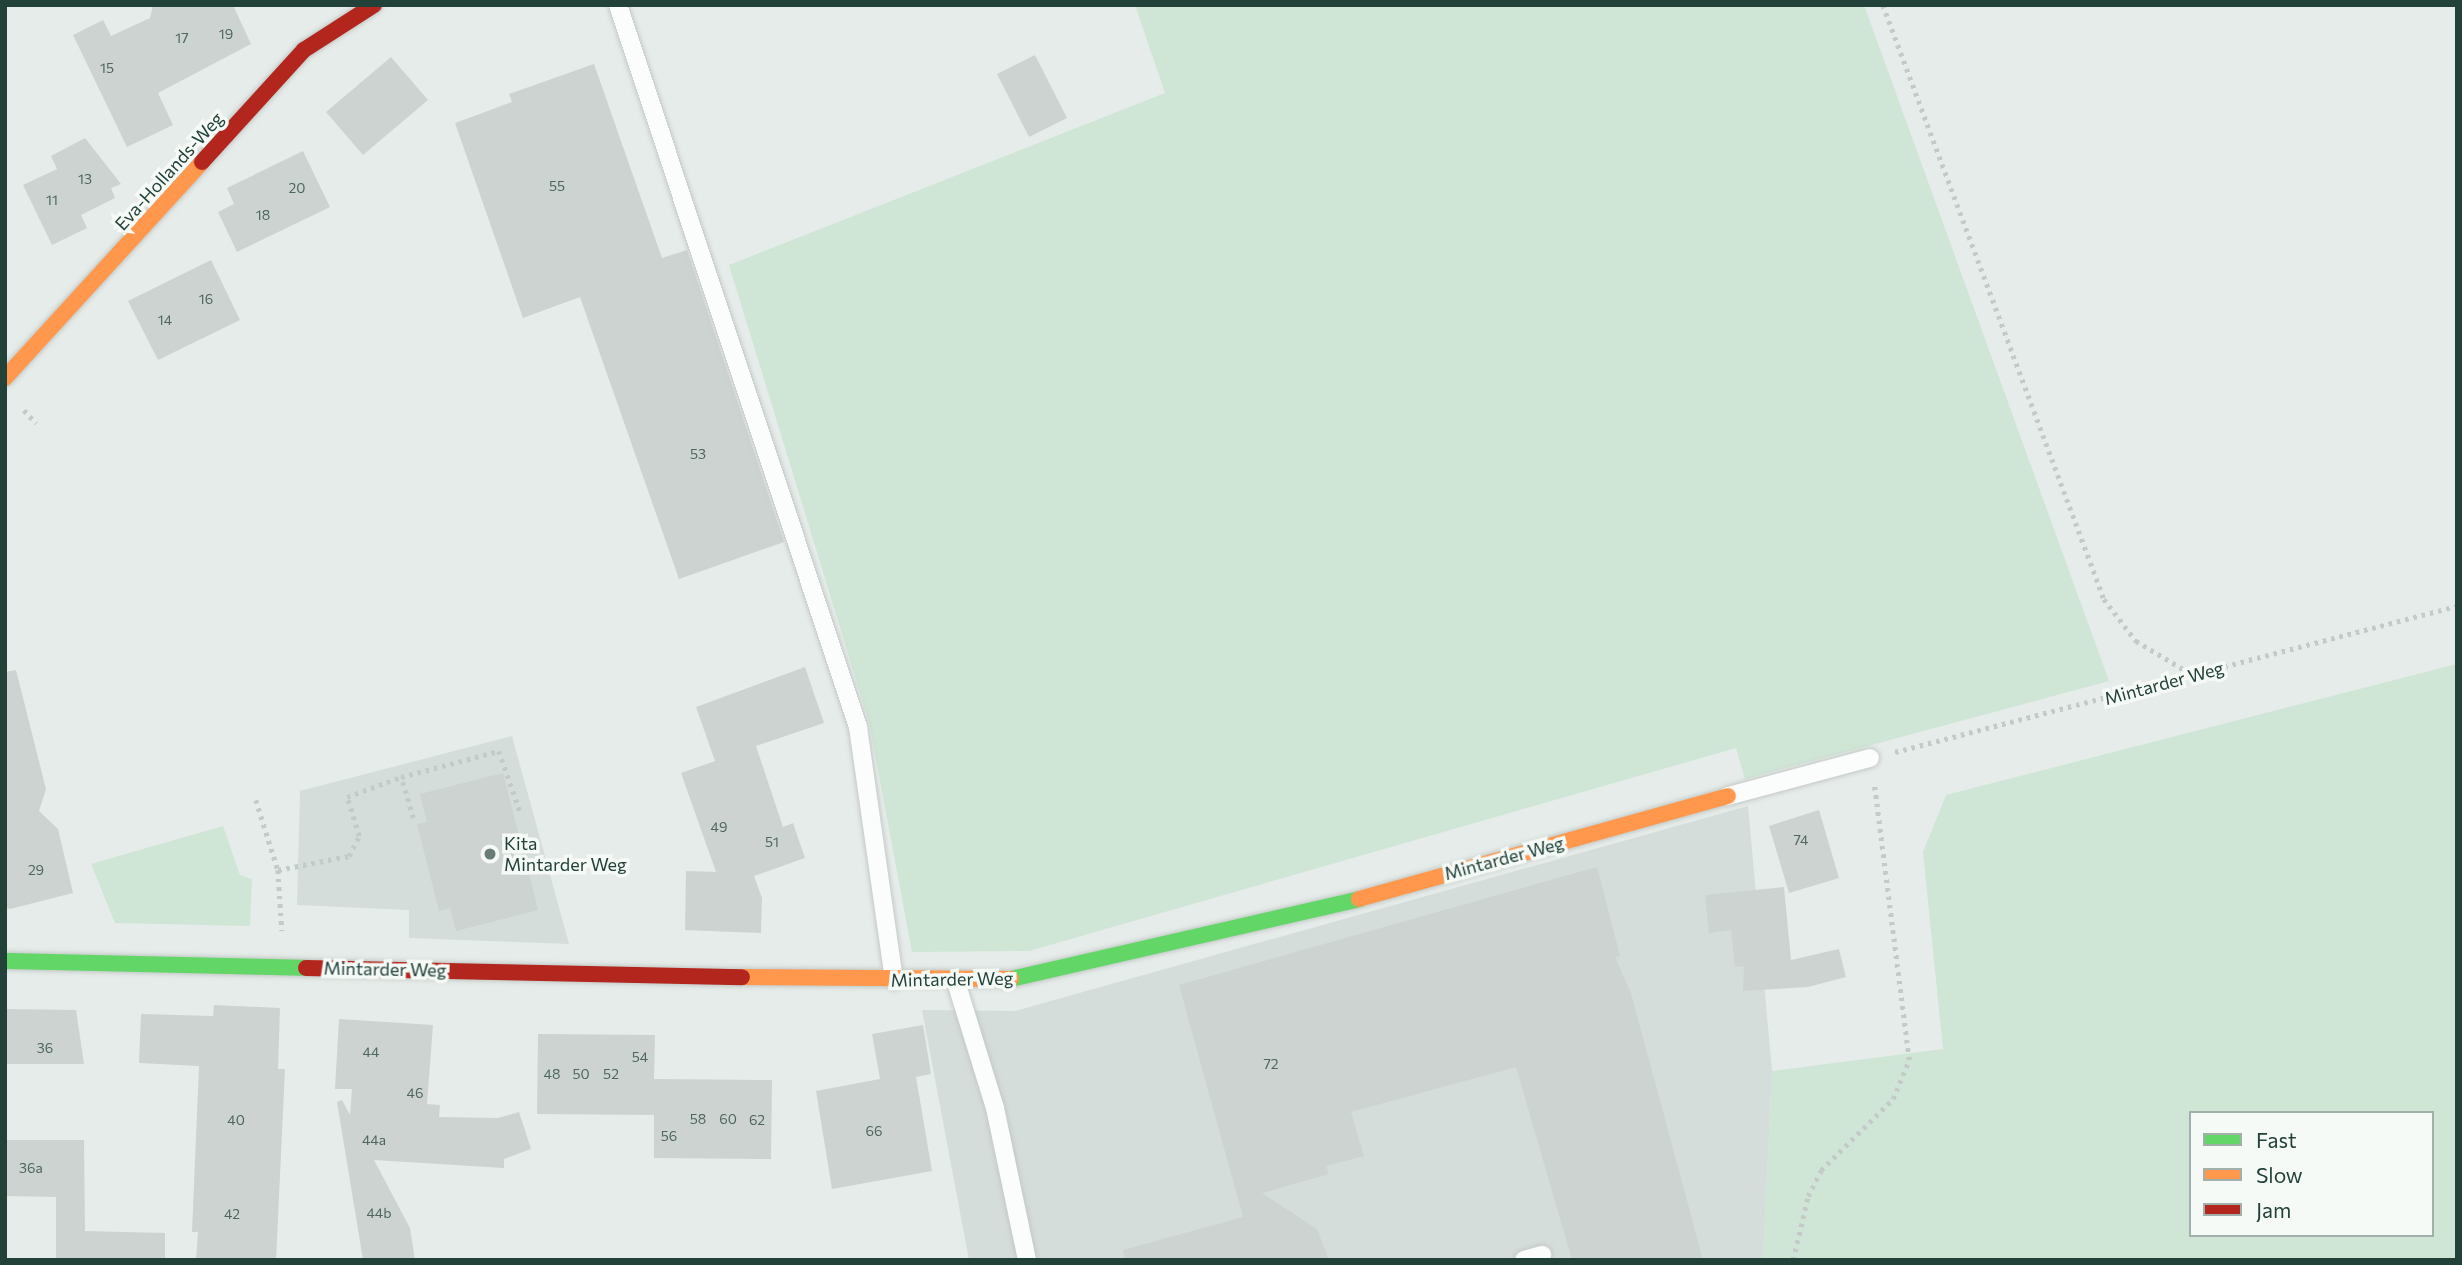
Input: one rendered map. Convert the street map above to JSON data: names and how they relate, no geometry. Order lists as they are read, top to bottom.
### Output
{
  "streets": {
    "street": ["Eva-Hollands-Weg", "Mintarder Weg"]
  },
  "places": ["Kita Mintarder Weg"],
  "house_numbers": [
    "19",
    "17",
    "15",
    "13",
    "55",
    "20",
    "11",
    "18",
    "16",
    "14",
    "53",
    "49",
    "74",
    "51",
    "29",
    "36",
    "44",
    "54",
    "72",
    "48",
    "50",
    "52",
    "46",
    "58",
    "60",
    "40",
    "62",
    "66",
    "56",
    "44a",
    "36a",
    "44b",
    "42"
  ],
  "legend": ["Fast", "Slow", "Jam"]
}
